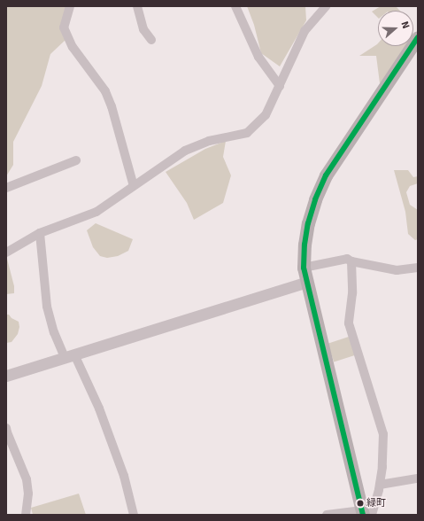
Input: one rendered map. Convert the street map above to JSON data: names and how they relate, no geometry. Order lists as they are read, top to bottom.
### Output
{
  "places": ["緑町"],
  "north": "right"
}
